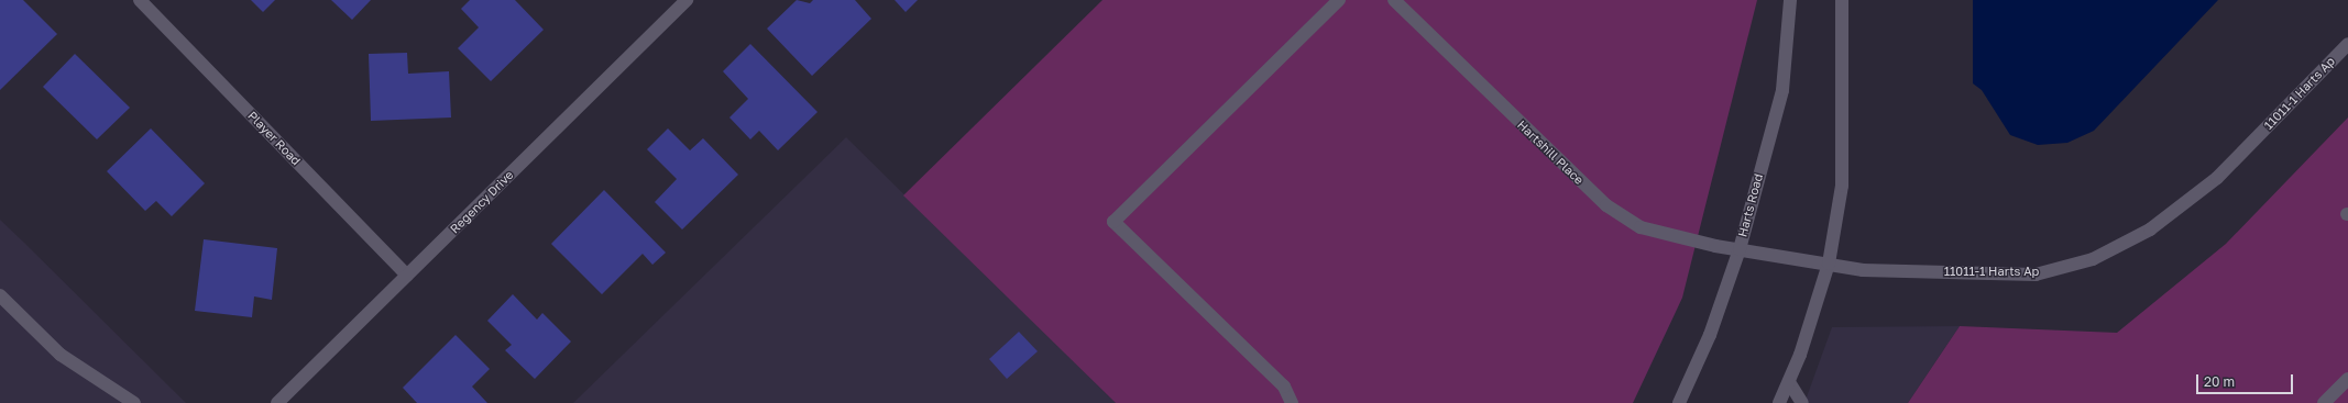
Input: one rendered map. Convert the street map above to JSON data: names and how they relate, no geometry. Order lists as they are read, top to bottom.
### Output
{
  "streets": {
    "street": [
      "11011-1 Harts Ap",
      "Player Road",
      "Hartshill Place",
      "Regency Drive",
      "Harts Road"
    ]
  },
  "crossings": [
    ["11011-1 Harts Ap", "Hartshill Place"],
    ["11011-1 Harts Ap", "Harts Road"],
    ["Player Road", "Regency Drive"],
    ["Hartshill Place", "Harts Road"]
  ],
  "scale_bar": "20 m"
}
